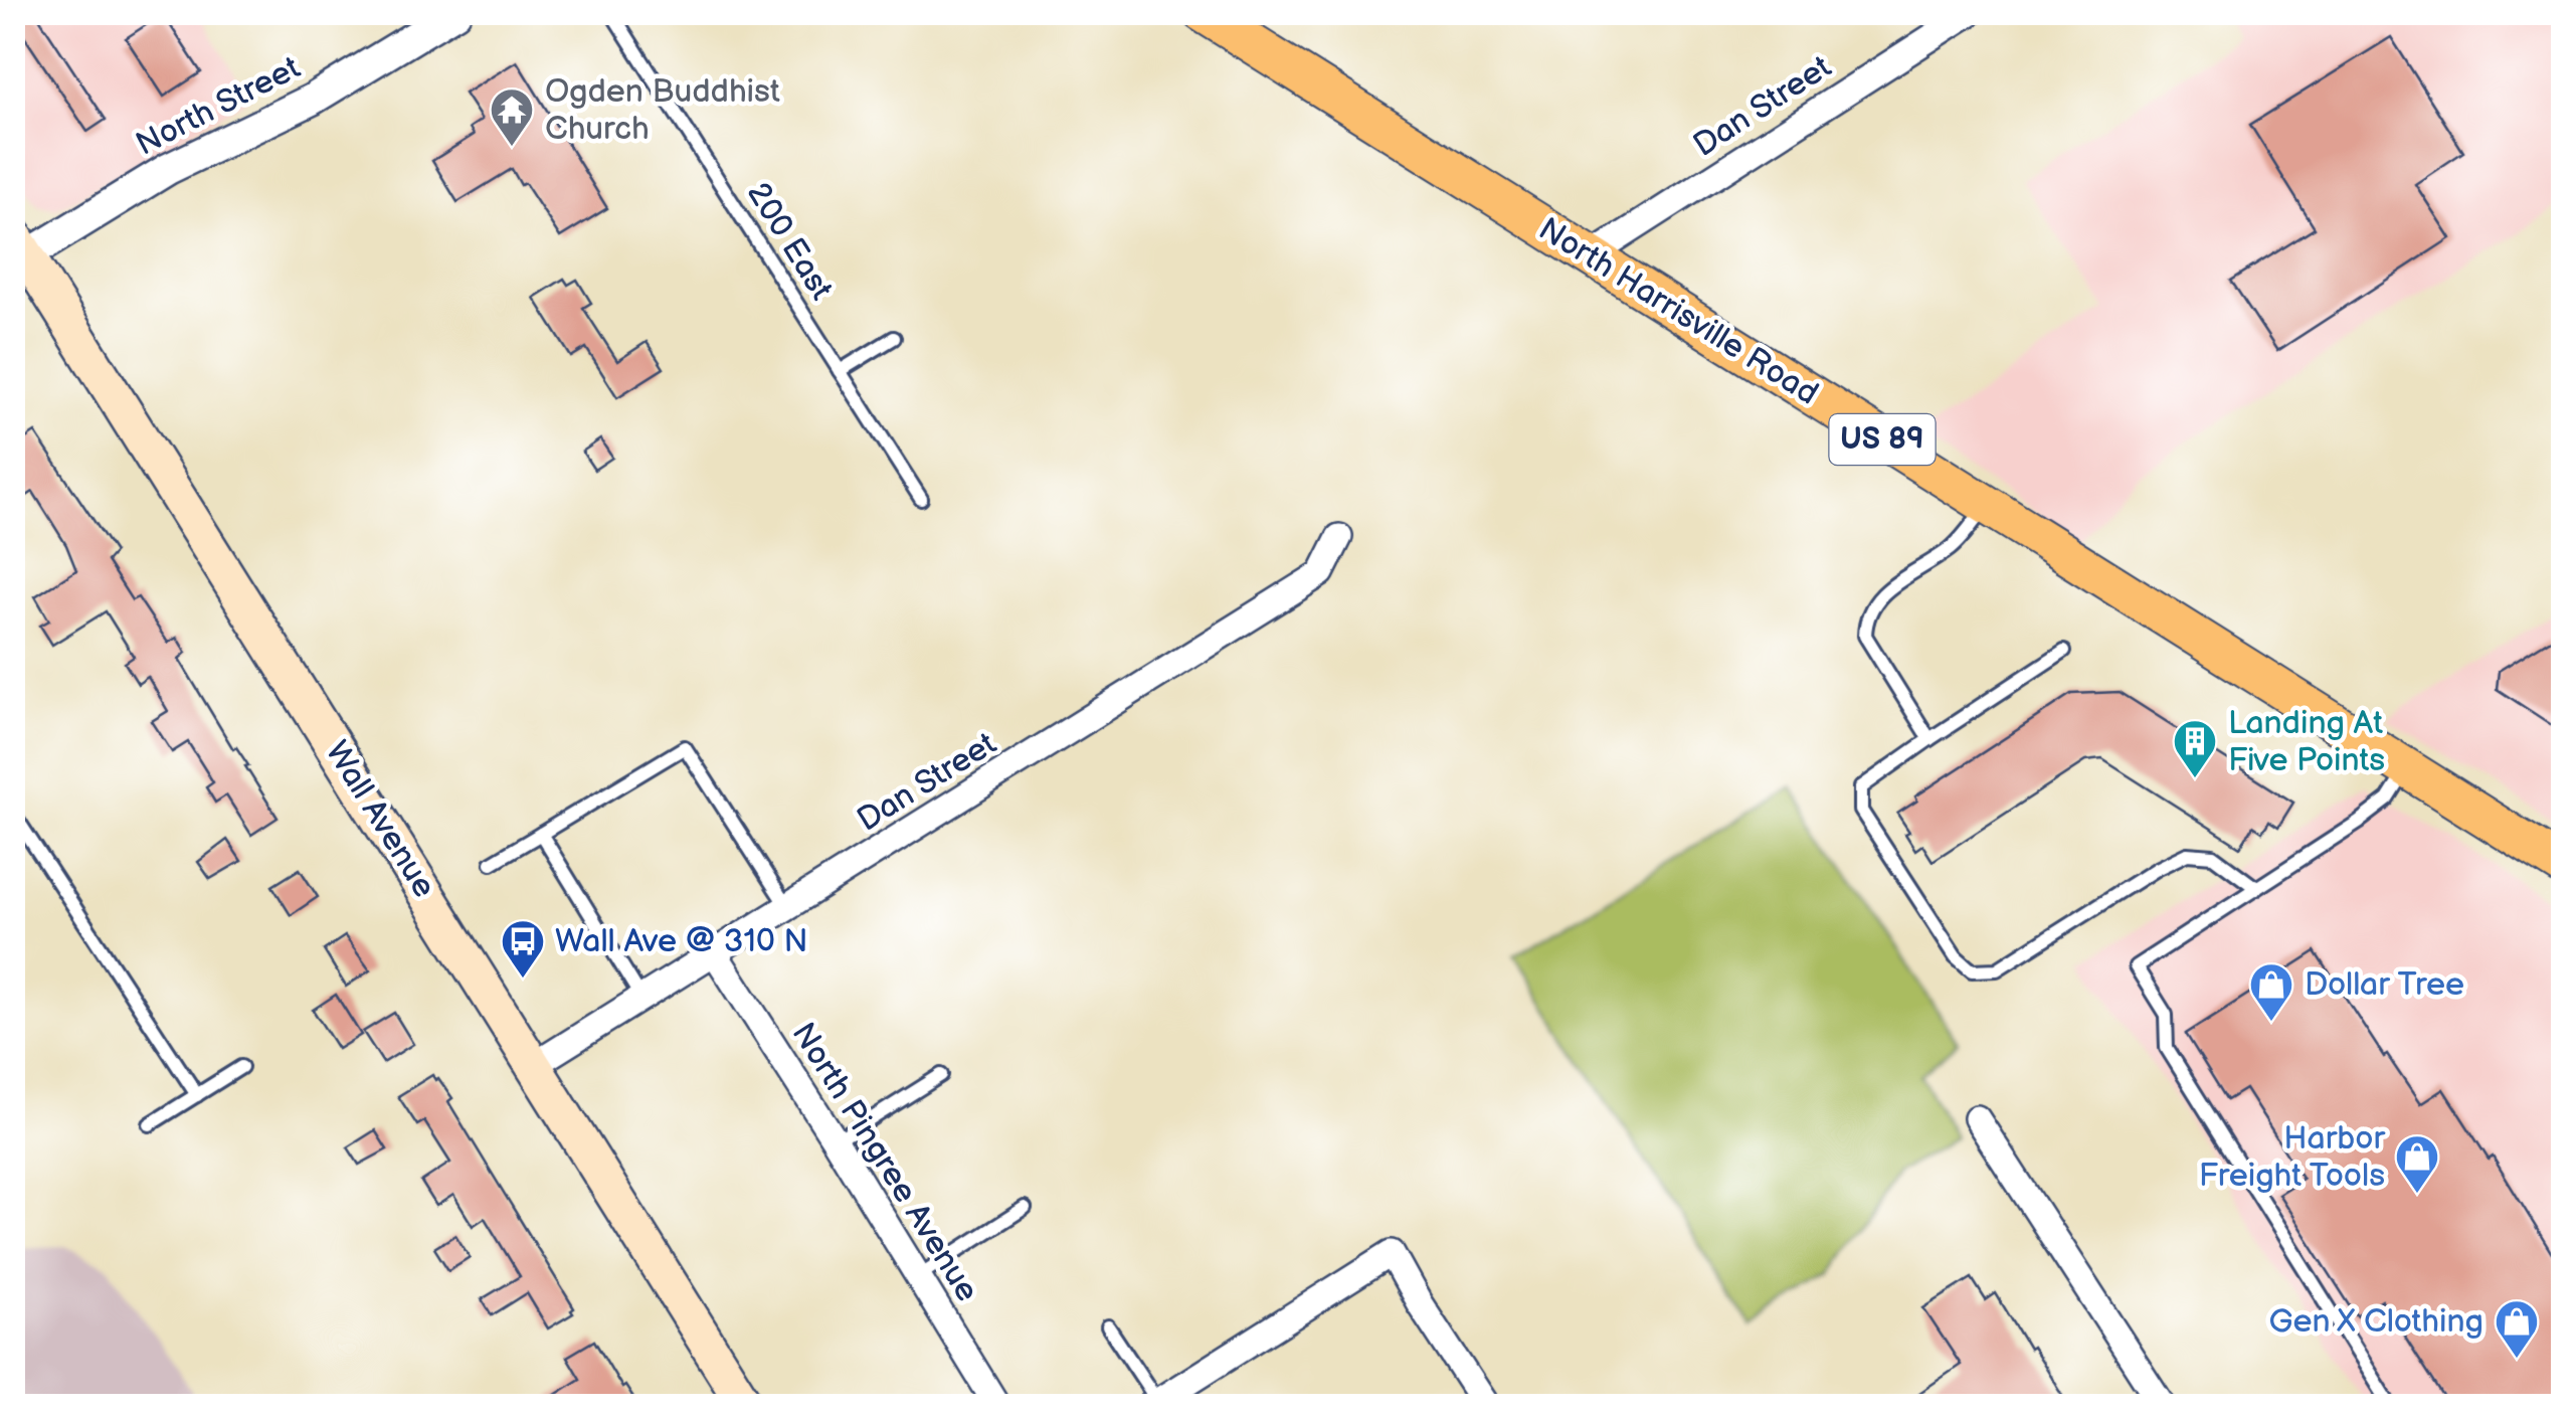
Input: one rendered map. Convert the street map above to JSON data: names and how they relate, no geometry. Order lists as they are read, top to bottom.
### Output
{
  "streets": {
    "main road": ["North Harrisville Road", "US 89", "Wall Avenue"],
    "street": ["North Street", "Dan Street", "North Pingree Avenue"],
    "lane": ["200 East"]
  },
  "crossings": [
    ["North Street", "Wall Avenue"],
    ["Dan Street", "North Harrisville Road"],
    ["Dan Street", "Wall Avenue"],
    ["Dan Street", "North Pingree Avenue"]
  ],
  "places": {
    "temple": ["Ogden Buddhist Church"],
    "building": ["Landing At Five Points"],
    "bus stop": ["Wall Ave @ 310 N"],
    "shop": ["Dollar Tree", "Harbor Freight Tools", "Gen X Clothing"]
  }
}
